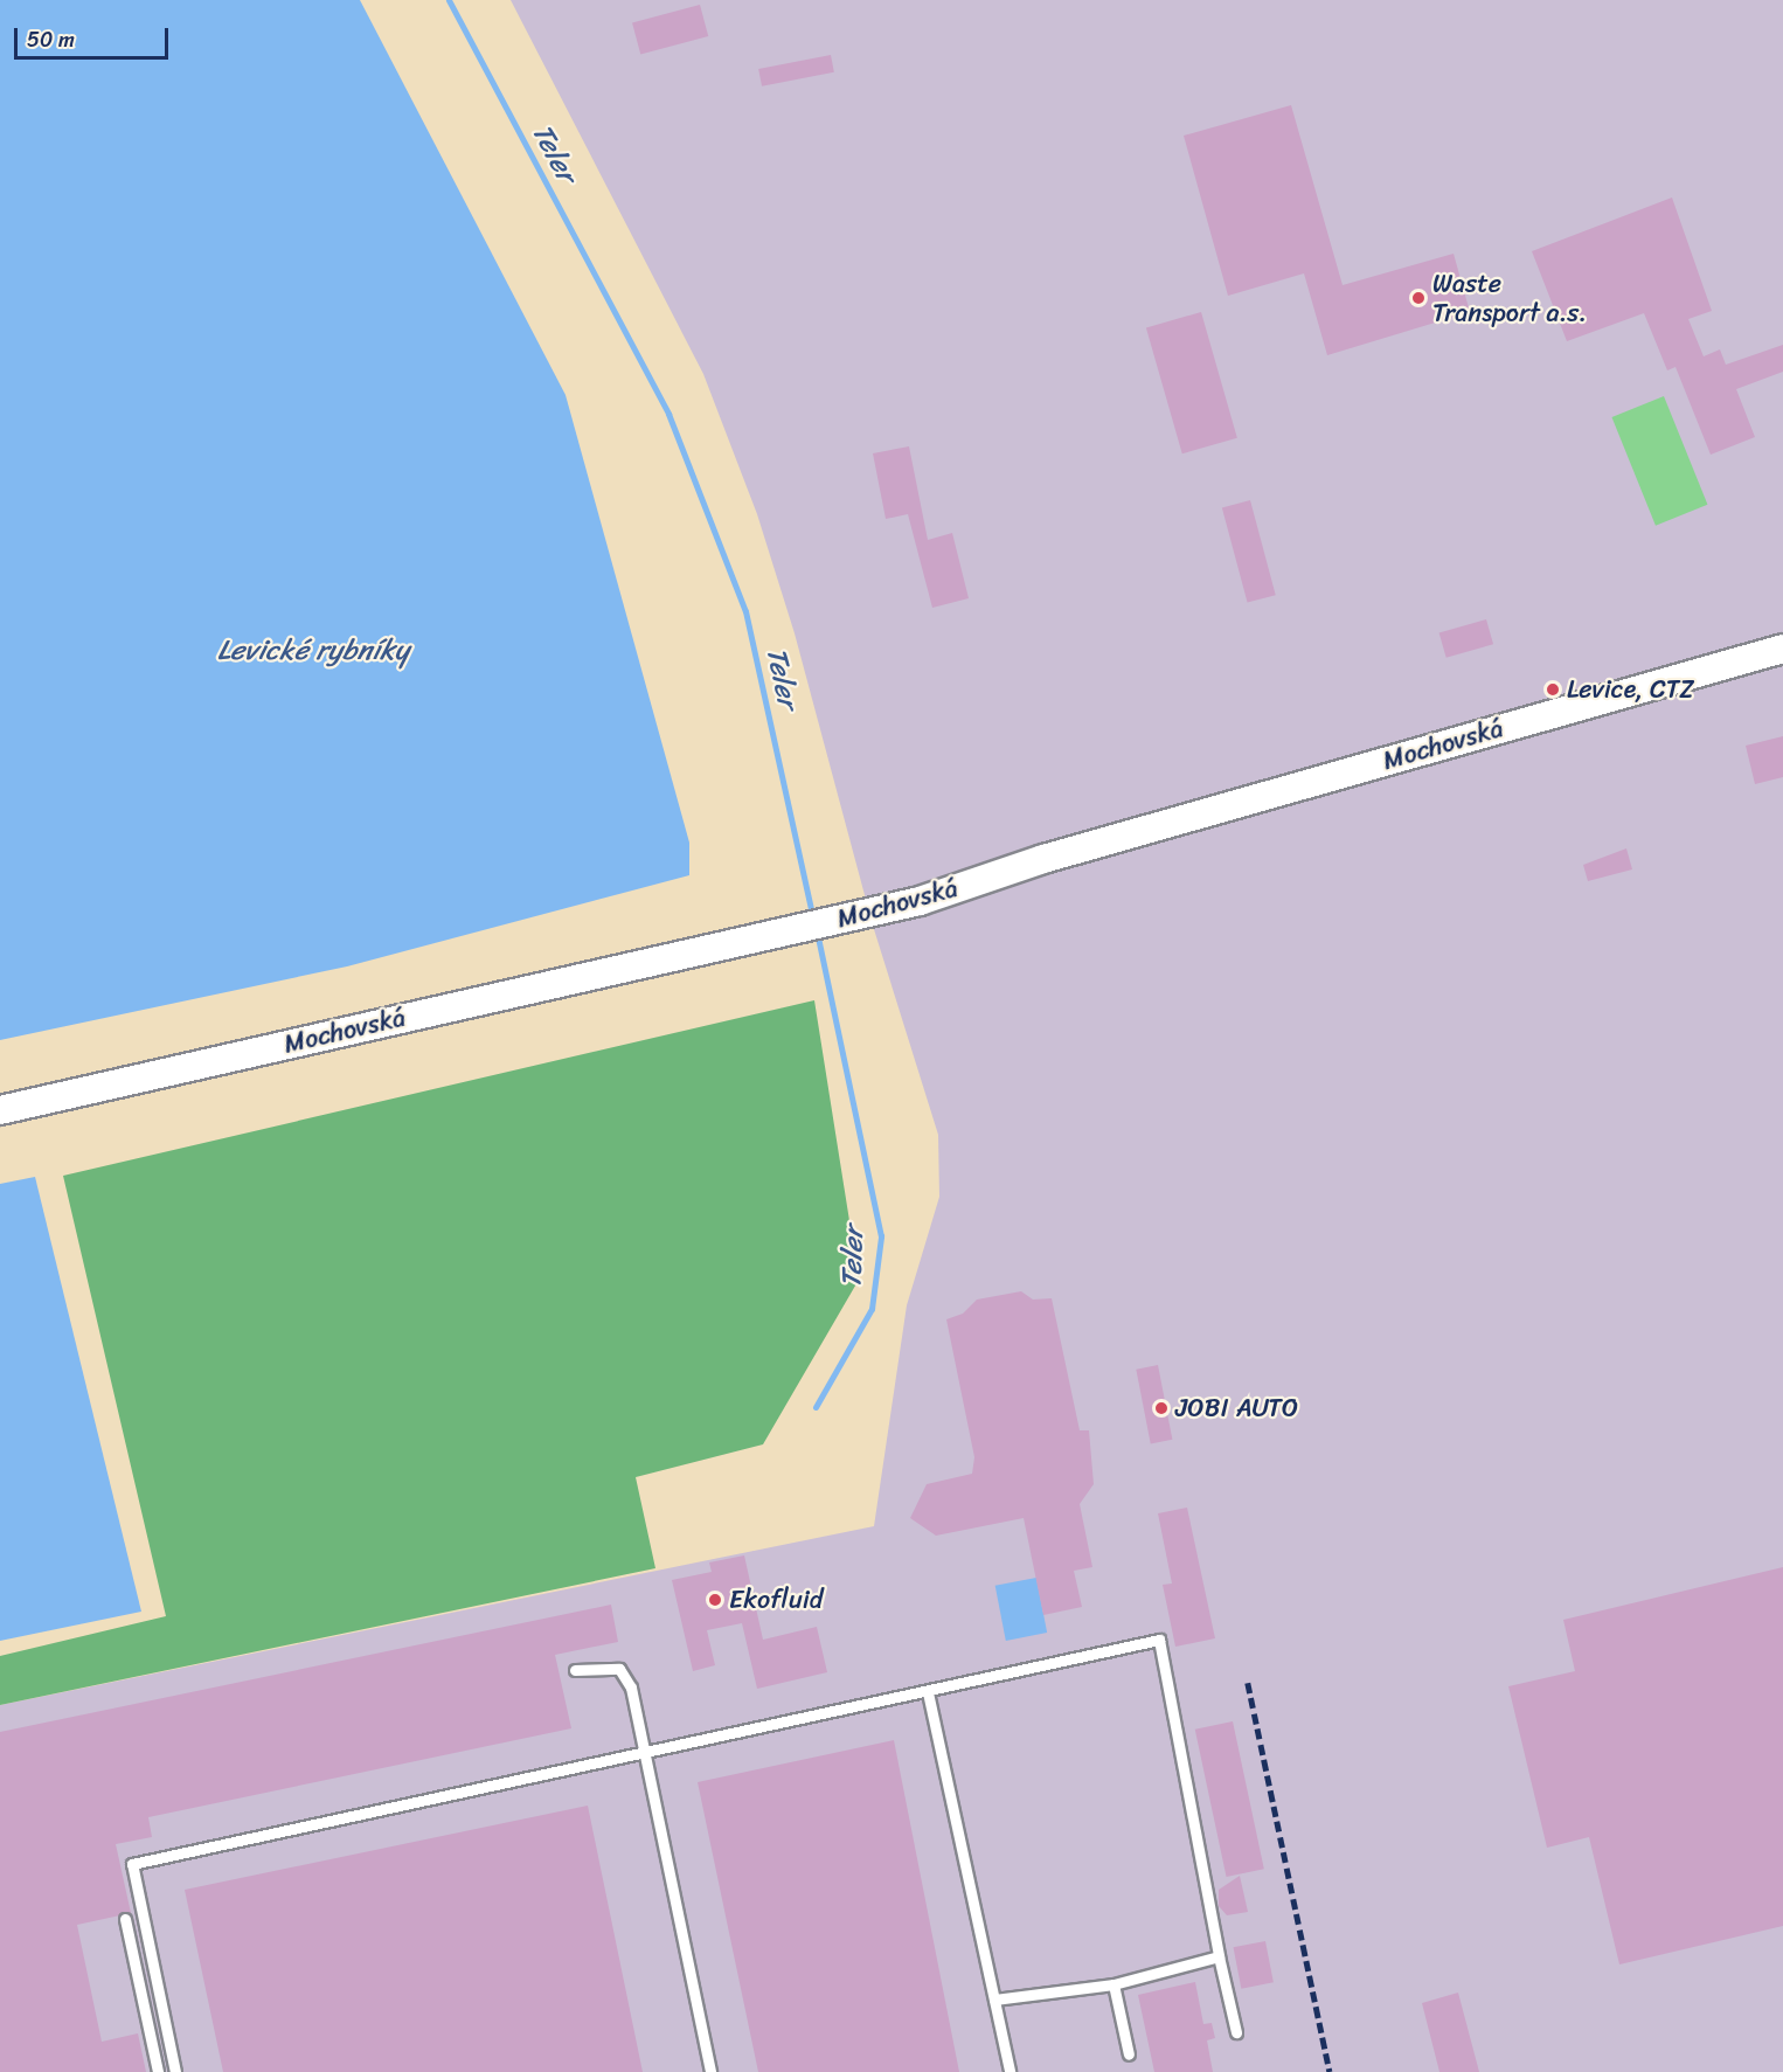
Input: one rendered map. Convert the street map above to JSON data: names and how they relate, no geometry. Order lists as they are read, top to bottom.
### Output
{
  "streets": {
    "street": ["Mochovská"]
  },
  "water": ["Teler", "Levické rybníky"],
  "places": [
    "Waste Transport a.s.",
    "Levice, CTZ",
    "JOBI AUTO",
    "Ekofluid"
  ],
  "scale_bar": "50 m"
}
